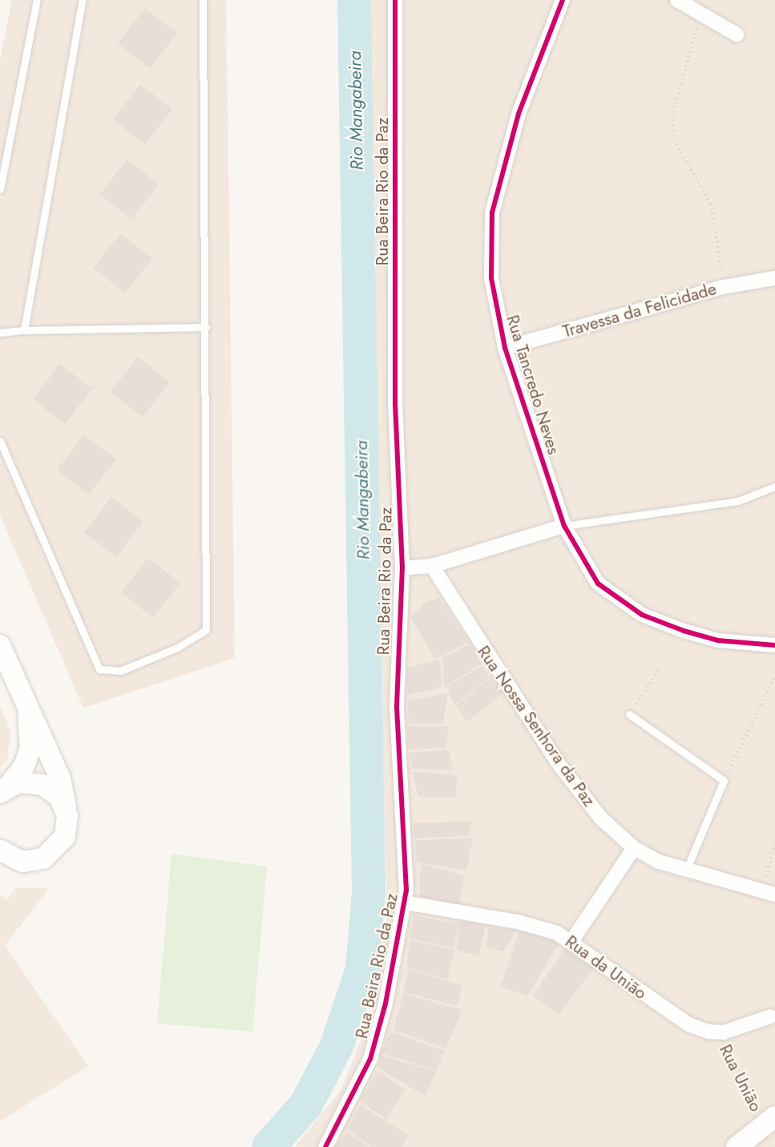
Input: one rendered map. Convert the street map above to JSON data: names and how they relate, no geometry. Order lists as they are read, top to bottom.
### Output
{
  "streets": {
    "street": [
      "Rua Beira Rio da Paz",
      "Travessa da Felicidade",
      "Rua Tancredo Neves",
      "Rua Nossa Senhora da Paz",
      "Rua da União"
    ],
    "path": ["Rua União"]
  },
  "crossings": [
    ["Rua Beira Rio da Paz", "Rua da União"],
    ["Travessa da Felicidade", "Rua Tancredo Neves"],
    ["Rua da União", "Rua União"]
  ],
  "water": ["Rio Mangabeira"]
}
